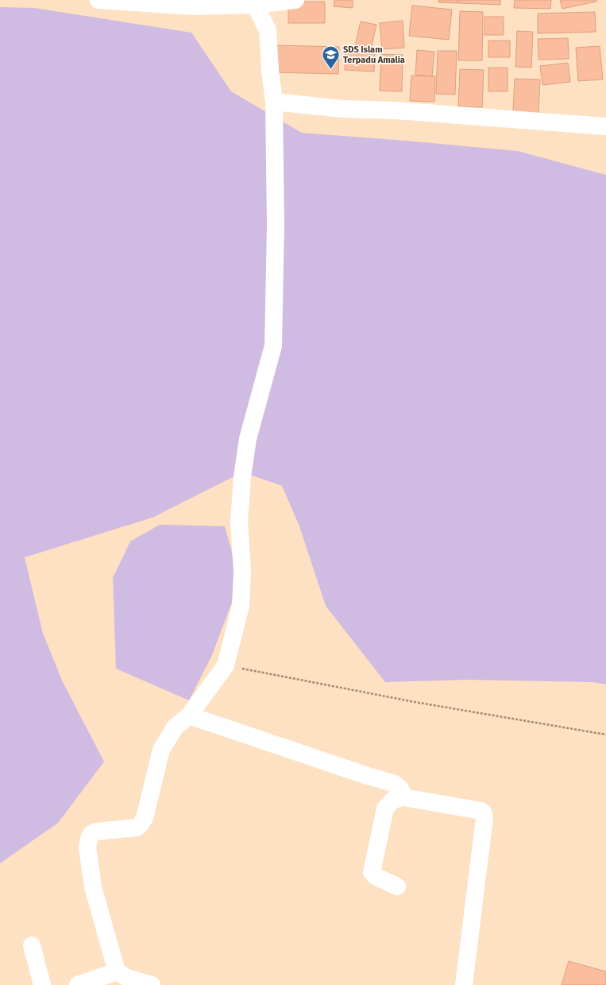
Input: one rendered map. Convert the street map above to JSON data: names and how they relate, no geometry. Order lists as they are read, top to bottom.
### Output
{
  "places": {
    "school or university": ["SDS Islam Terpadu Amalia"]
  }
}
